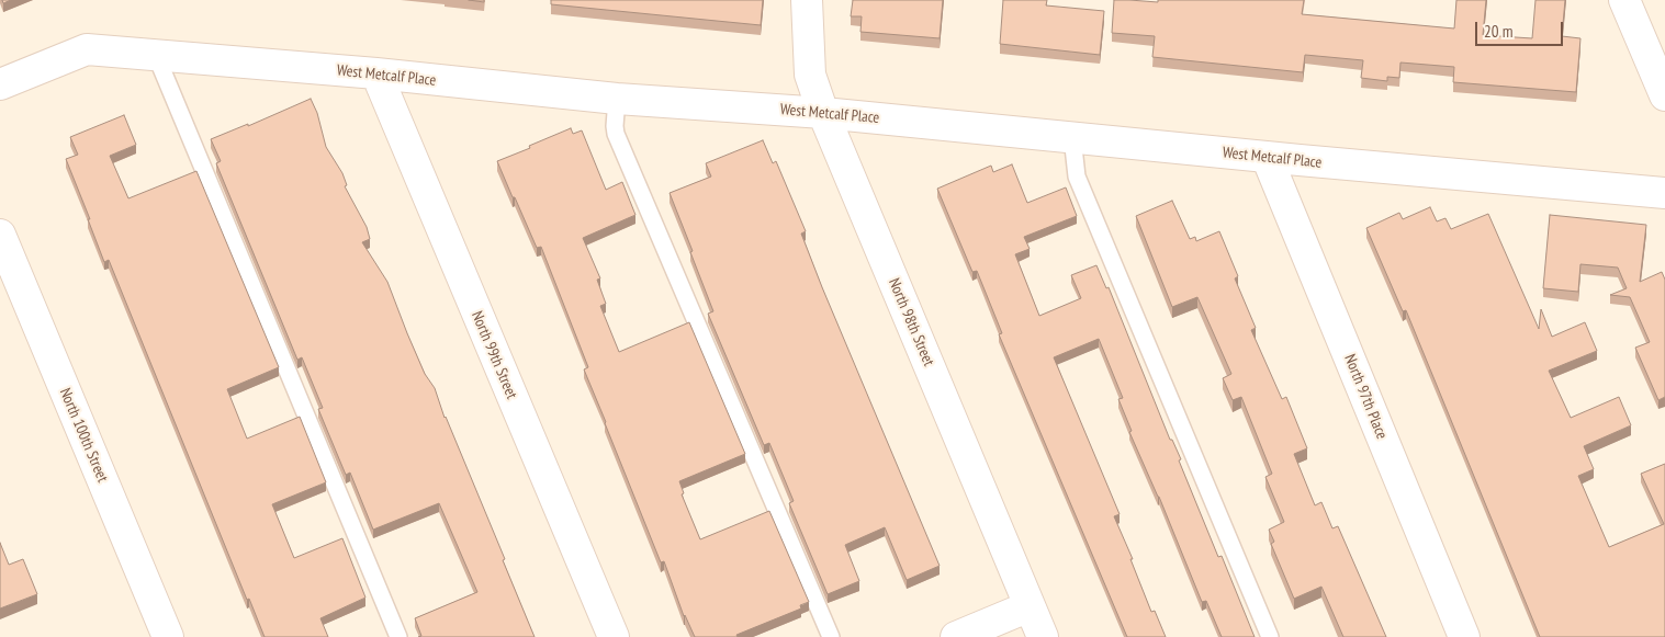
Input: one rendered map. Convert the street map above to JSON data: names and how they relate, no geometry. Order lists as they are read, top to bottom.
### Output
{
  "streets": {
    "street": [
      "West Metcalf Place",
      "North 98th Street",
      "North 99th Street",
      "North 97th Place",
      "North 100th Street"
    ]
  },
  "crossings": [
    ["West Metcalf Place", "North 98th Street"],
    ["West Metcalf Place", "North 99th Street"],
    ["West Metcalf Place", "North 97th Place"]
  ],
  "scale_bar": "20 m"
}
